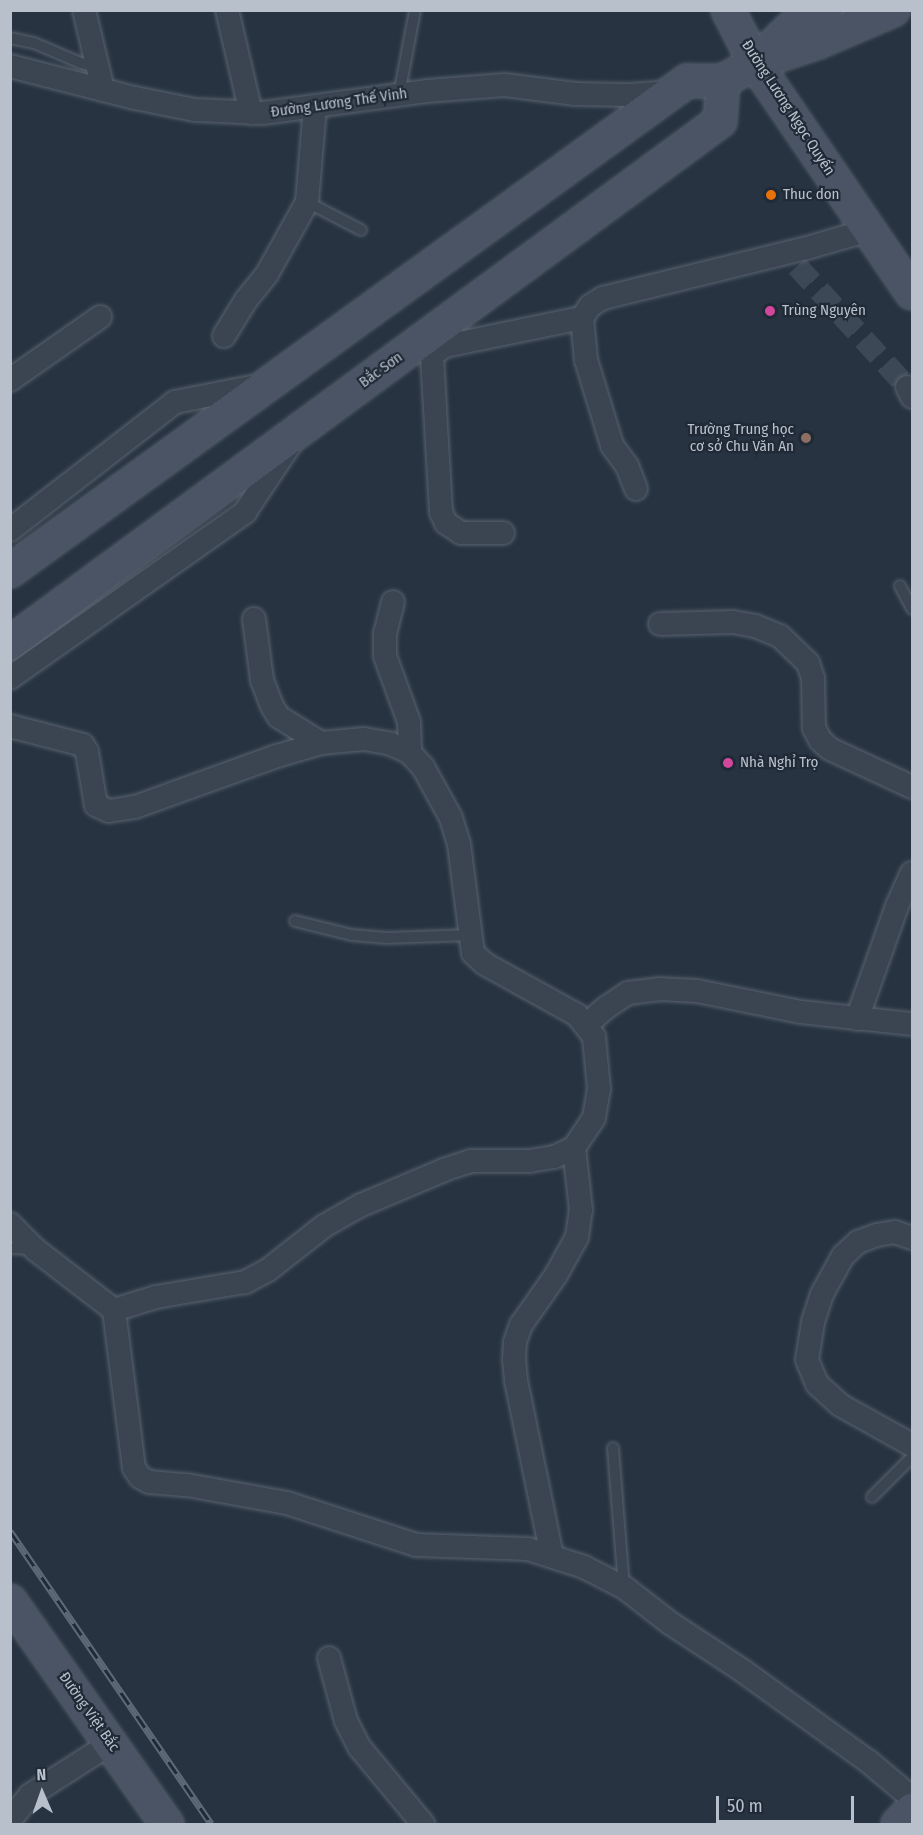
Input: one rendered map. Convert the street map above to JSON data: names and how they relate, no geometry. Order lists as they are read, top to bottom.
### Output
{
  "streets": {
    "main road": ["Đường Lương Ngọc Quyến", "Bắc Sơn", "Đường Việt Bắc"],
    "street": ["Đường Lương Thế Vinh"]
  },
  "places": [
    "Thuc don",
    "Trùng Nguyên",
    "Trường Trung học cơ sở Chu Văn An",
    "Nhà Nghỉ Trọ"
  ],
  "scale_bar": "50 m",
  "north": "top"
}
